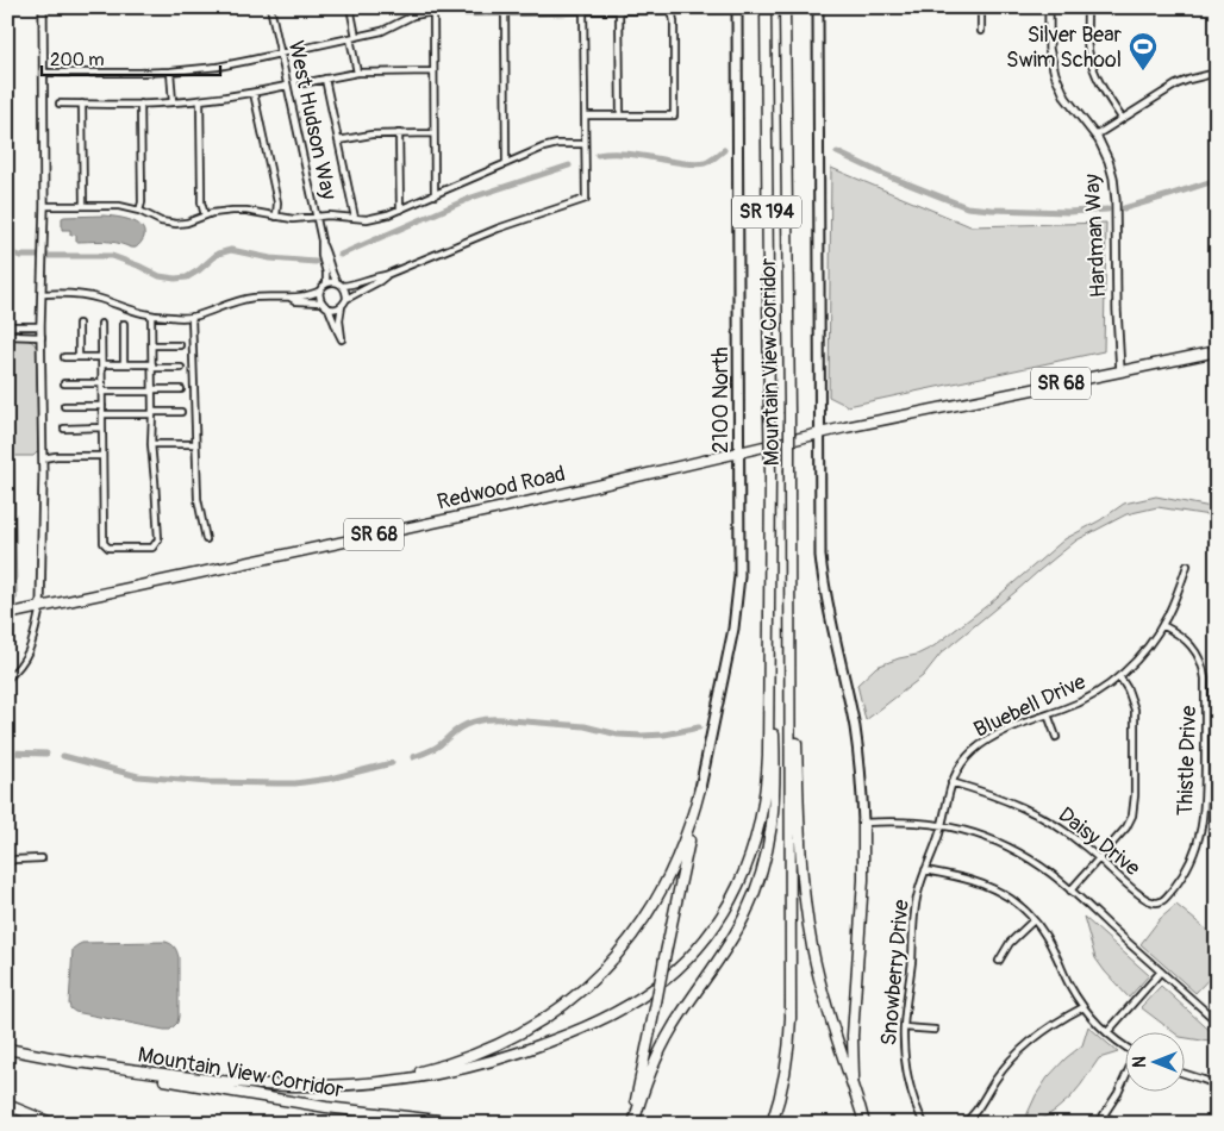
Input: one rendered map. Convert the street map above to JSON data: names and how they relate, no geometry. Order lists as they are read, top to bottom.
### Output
{
  "streets": {
    "main road": [
      "SR 194",
      "Mountain View Corridor",
      "SR 68",
      "2100 North",
      "Redwood Road"
    ],
    "street": [
      "West Hudson Way",
      "Hardman Way",
      "Bluebell Drive",
      "Thistle Drive",
      "Daisy Drive",
      "Snowberry Drive"
    ]
  },
  "crossings": [
    ["Hardman Way", "SR 68"],
    ["Hardman Way", "Redwood Road"],
    ["SR 68", "Redwood Road"],
    ["2100 North", "Redwood Road"],
    ["Bluebell Drive", "Thistle Drive"],
    ["Bluebell Drive", "Daisy Drive"],
    ["Bluebell Drive", "Snowberry Drive"],
    ["Thistle Drive", "Daisy Drive"]
  ],
  "places": {
    "sports": ["Silver Bear Swim School"]
  },
  "scale_bar": "200 m",
  "north": "left"
}
